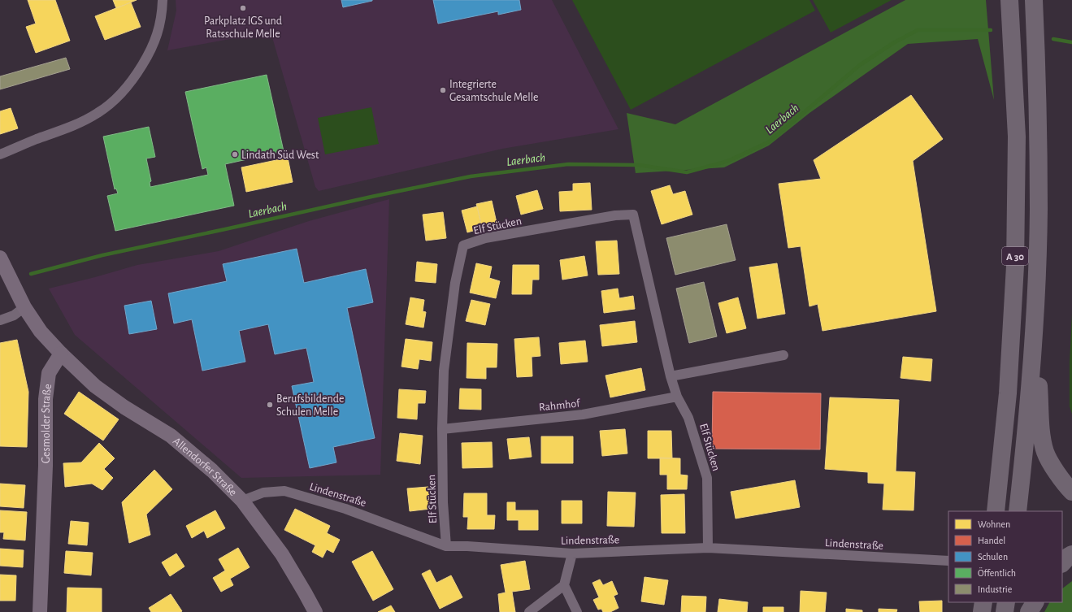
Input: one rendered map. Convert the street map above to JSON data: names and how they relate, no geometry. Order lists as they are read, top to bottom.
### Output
{
  "streets": {
    "highway": ["A 30"],
    "main road": ["Gesmolder Straße", "Allendorfer Straße"],
    "street": ["Elf Stücken", "Rahmhof", "Lindenstraße"]
  },
  "crossings": [
    ["Elf Stücken", "Rahmhof"],
    ["Elf Stücken", "Lindenstraße"],
    ["Gesmolder Straße", "Allendorfer Straße"],
    ["Allendorfer Straße", "Lindenstraße"]
  ],
  "water": ["Laerbach"],
  "places": [
    "Parkplatz IGS und Ratsschule Melle",
    "Integrierte Gesamtschule Melle",
    "Lindath Süd West",
    "Berufsbildende Schulen Melle"
  ],
  "legend": [
    "Wohnen",
    "Handel",
    "Schulen",
    "Öffentlich",
    "Industrie"
  ]
}
